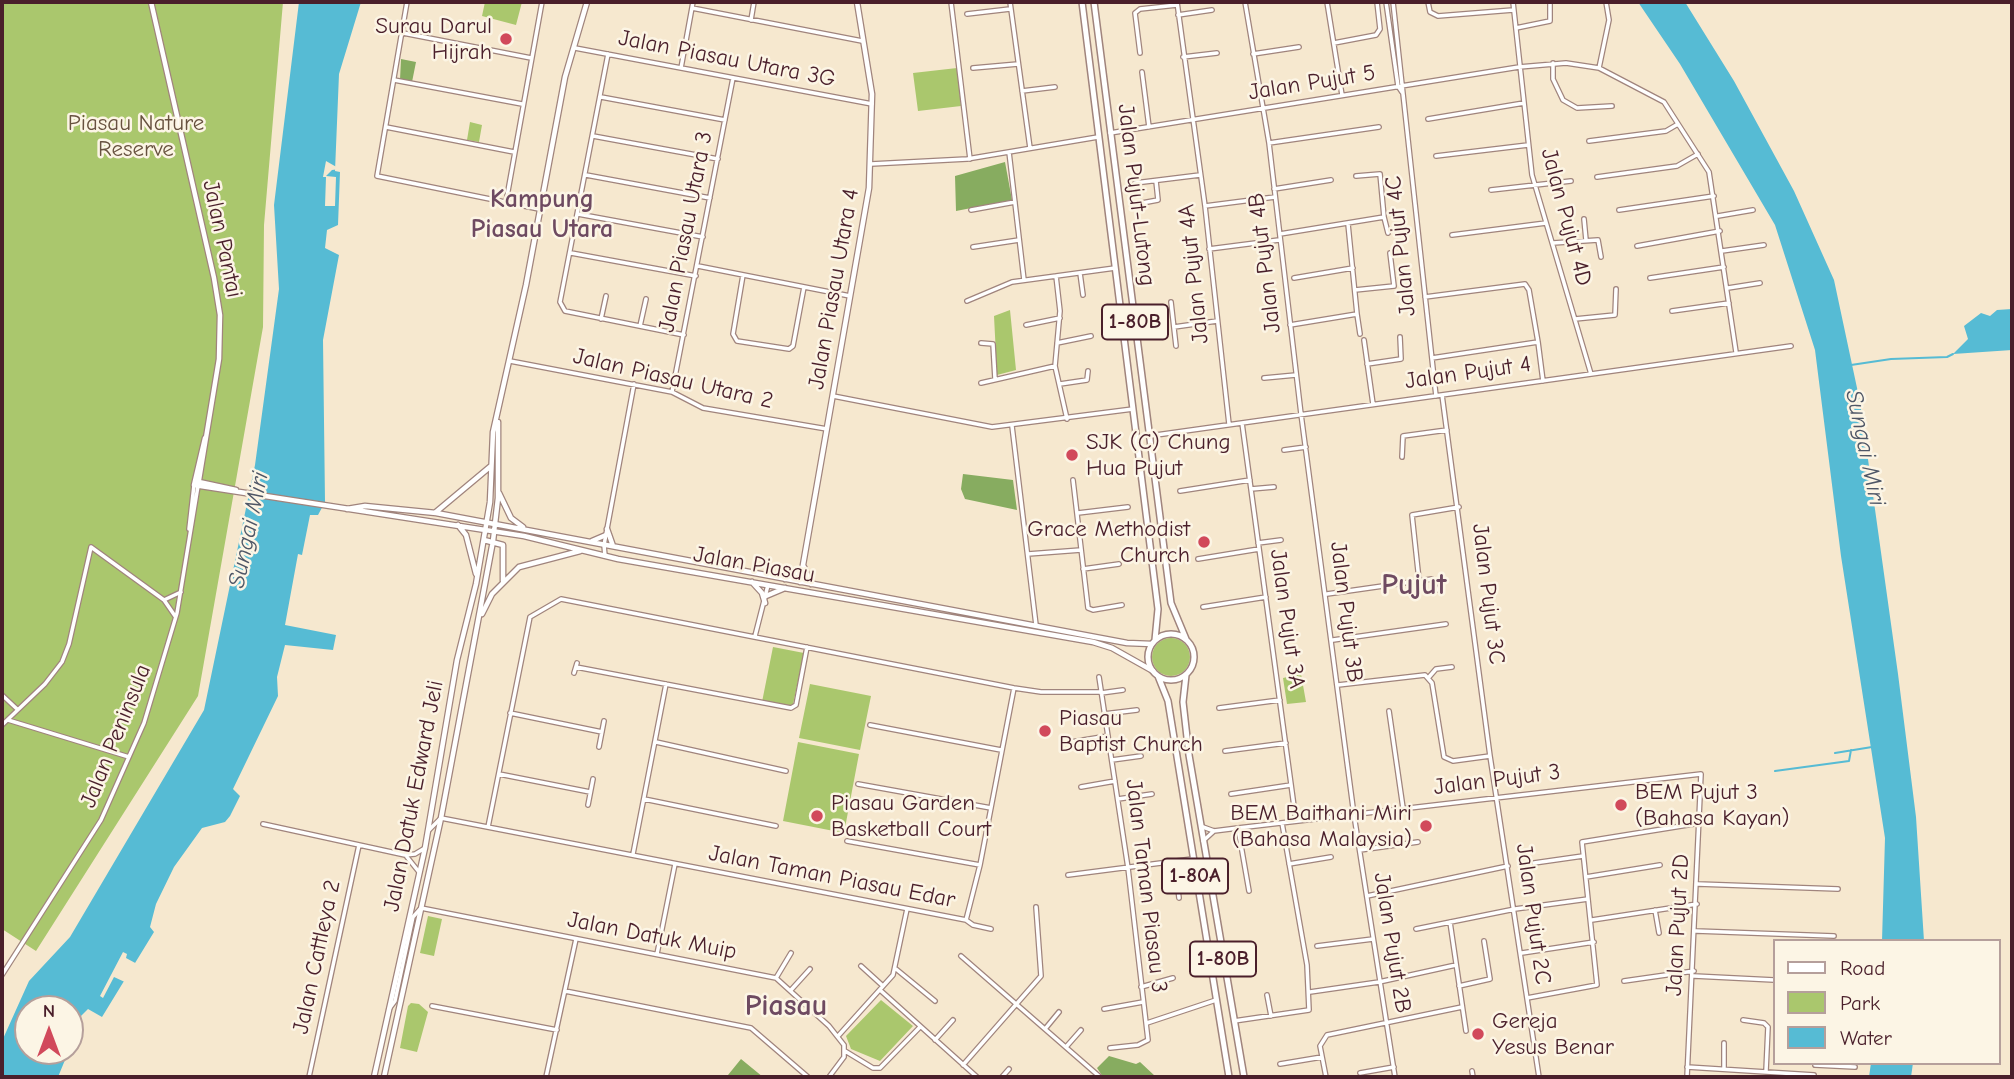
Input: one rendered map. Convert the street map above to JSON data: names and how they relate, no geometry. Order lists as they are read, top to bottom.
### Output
{
  "streets": {
    "highway": ["Jalan Pujut-Lutong", "1-80B", "1-80A"],
    "street": [
      "Jalan Piasau Utara 3G",
      "Jalan Pujut 5",
      "Jalan Pujut 4D",
      "Jalan Piasau Utara 3",
      "Jalan Pantai",
      "Jalan Pujut 4C",
      "Jalan Pujut 4B",
      "Jalan Pujut 4A",
      "Jalan Piasau Utara 4",
      "Jalan Pujut 4",
      "Jalan Piasau Utara 2",
      "Jalan Piasau",
      "Jalan Pujut 3C",
      "Jalan Pujut 3B",
      "Jalan Pujut 3A",
      "Jalan Peninsula",
      "Jalan Pujut 3",
      "Jalan Datuk Edward Jeli",
      "Jalan Taman Piasau Edar",
      "Jalan Taman Piasau 3",
      "Jalan Pujut 2C",
      "Jalan Pujut 2D",
      "Jalan Datuk Muip",
      "Jalan Pujut 2B",
      "Jalan Cattleya 2"
    ]
  },
  "crossings": [
    ["Jalan Piasau Utara 3G", "Jalan Piasau Utara 3"],
    ["Jalan Piasau Utara 3G", "Jalan Piasau Utara 4"],
    ["Jalan Pujut 5", "Jalan Pujut-Lutong"],
    ["Jalan Pujut 5", "Jalan Pujut 4D"],
    ["Jalan Pujut 5", "Jalan Pujut 4C"],
    ["Jalan Pujut 5", "Jalan Pujut 4B"],
    ["Jalan Pujut 5", "Jalan Pujut 4A"],
    ["Jalan Pujut-Lutong", "1-80B"],
    ["Jalan Pujut-Lutong", "Jalan Pujut 4"],
    ["Jalan Pujut-Lutong", "Jalan Piasau"],
    ["Jalan Pujut-Lutong", "1-80A"],
    ["Jalan Pujut 4D", "Jalan Pujut 4"],
    ["Jalan Piasau Utara 3", "Jalan Piasau Utara 2"],
    ["Jalan Pantai", "Jalan Peninsula"],
    ["Jalan Pujut 4C", "Jalan Pujut 4"],
    ["Jalan Pujut 4B", "Jalan Pujut 4"],
    ["Jalan Pujut 4B", "Jalan Pujut 3B"],
    ["Jalan Pujut 4A", "Jalan Pujut 4"],
    ["Jalan Piasau Utara 4", "Jalan Piasau Utara 2"],
    ["Jalan Piasau Utara 4", "Jalan Piasau"],
    ["1-80B", "Jalan Piasau"],
    ["1-80B", "1-80A"],
    ["Jalan Pujut 4", "Jalan Pujut 3C"],
    ["Jalan Pujut 4", "Jalan Pujut 3B"],
    ["Jalan Pujut 4", "Jalan Pujut 3A"],
    ["Jalan Piasau", "Jalan Datuk Edward Jeli"],
    ["Jalan Piasau", "1-80A"],
    ["Jalan Pujut 3C", "Jalan Pujut 3"],
    ["Jalan Pujut 3C", "Jalan Pujut 2C"],
    ["Jalan Pujut 3B", "Jalan Pujut 3"],
    ["Jalan Pujut 3B", "Jalan Pujut 2B"],
    ["Jalan Pujut 3A", "Jalan Pujut 3"],
    ["Jalan Pujut 3", "Jalan Pujut 2C"],
    ["Jalan Pujut 3", "Jalan Pujut 2D"],
    ["Jalan Pujut 3", "Jalan Pujut 2B"],
    ["Jalan Datuk Edward Jeli", "Jalan Taman Piasau Edar"],
    ["Jalan Datuk Edward Jeli", "Jalan Datuk Muip"]
  ],
  "districts": ["Kampung Piasau Utara", "Pujut", "Piasau"],
  "water": ["Sungai Miri"],
  "parks": ["Piasau Nature Reserve"],
  "places": [
    "Surau Darul Hijrah",
    "SJK (C) Chung Hua Pujut",
    "Grace Methodist Church",
    "Piasau Baptist Church",
    "BEM Pujut 3 (Bahasa Kayan)",
    "Piasau Garden Basketball Court",
    "BEM Baithani Miri (Bahasa Malaysia)",
    "Gereja Yesus Benar"
  ],
  "legend": ["Road", "Park", "Water"],
  "north": "top"
}
